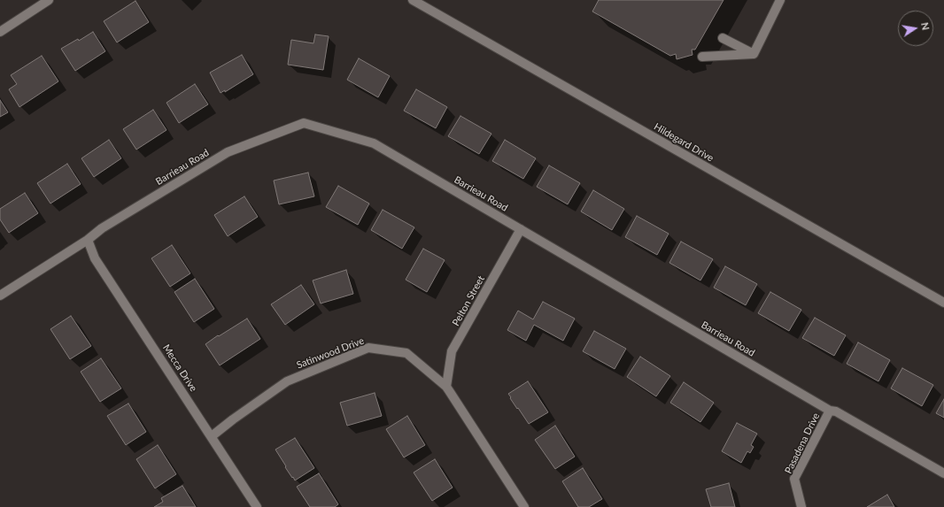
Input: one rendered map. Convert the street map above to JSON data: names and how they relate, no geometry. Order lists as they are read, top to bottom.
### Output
{
  "streets": {
    "street": [
      "Hildegard Drive",
      "Barrieau Road",
      "Pelton Street",
      "Satinwood Drive",
      "Mecca Drive",
      "Pasadena Drive"
    ]
  },
  "crossings": [
    ["Barrieau Road", "Pelton Street"],
    ["Barrieau Road", "Mecca Drive"],
    ["Barrieau Road", "Pasadena Drive"],
    ["Pelton Street", "Satinwood Drive"],
    ["Satinwood Drive", "Mecca Drive"]
  ],
  "north": "right"
}
